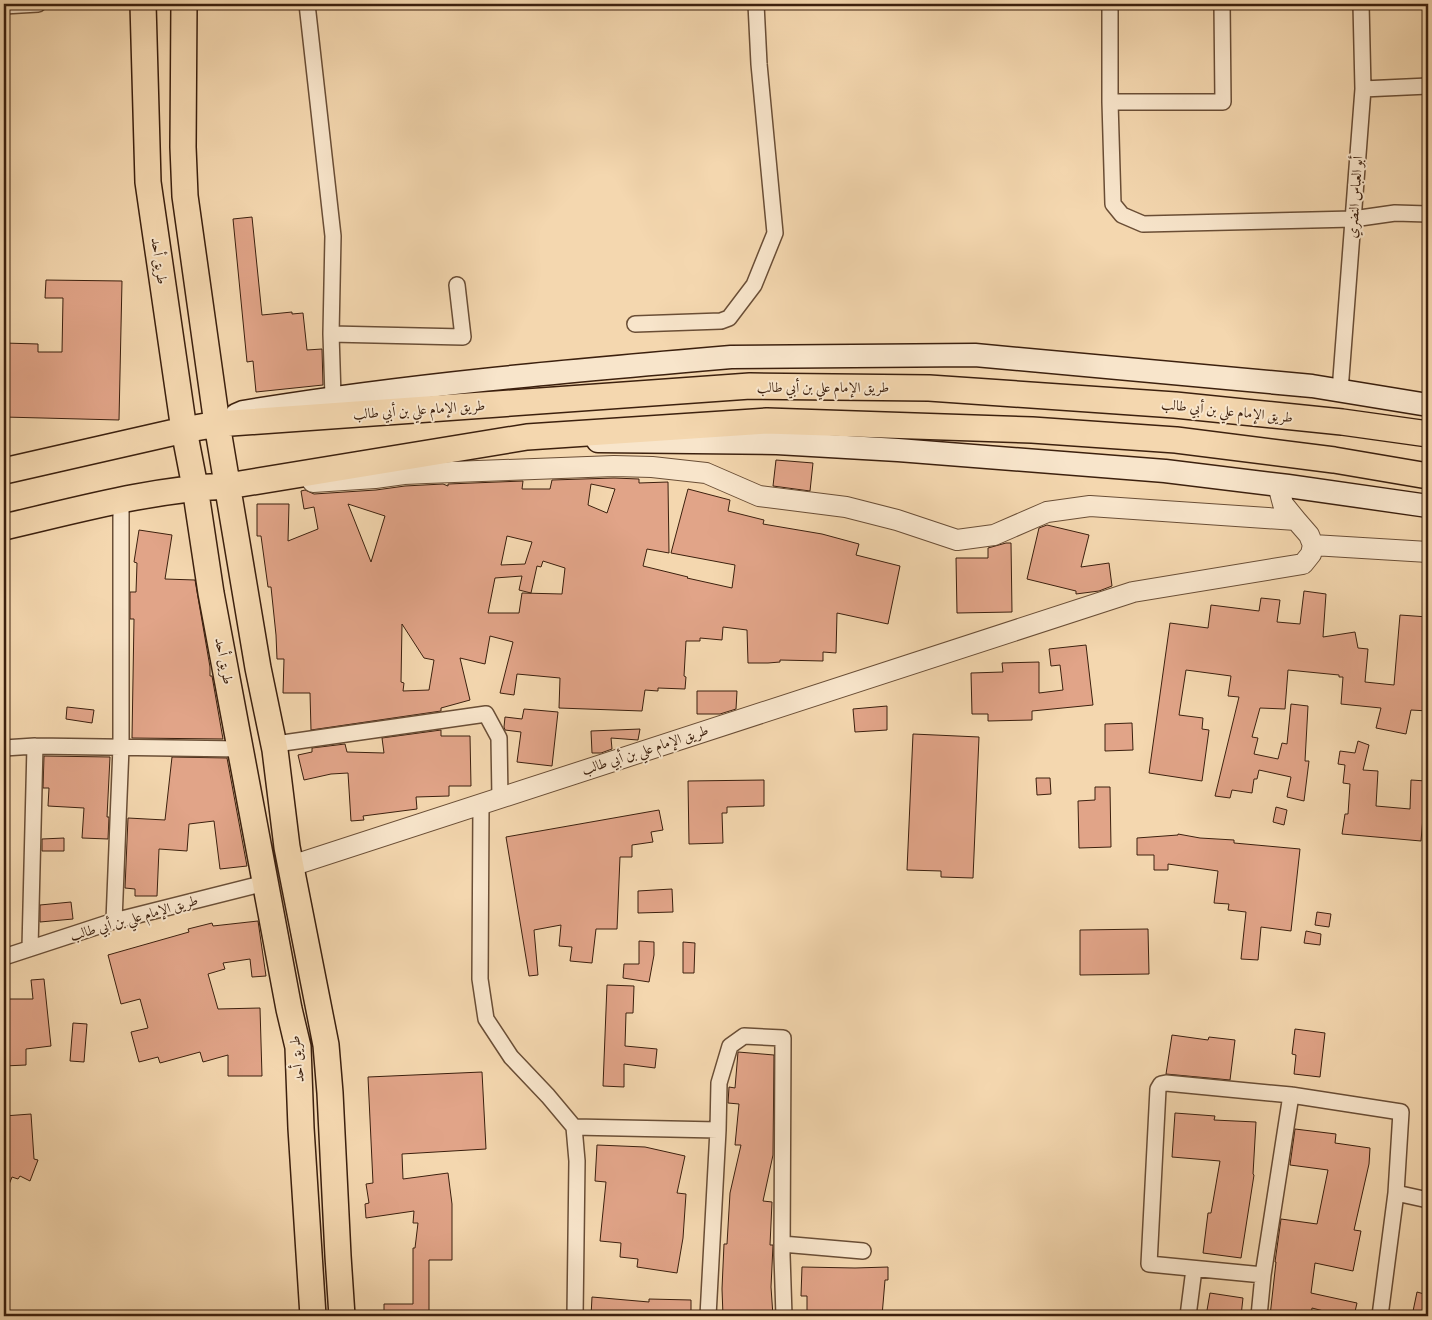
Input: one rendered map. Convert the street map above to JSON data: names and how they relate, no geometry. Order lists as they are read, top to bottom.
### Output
{
  "streets": {
    "main road": ["طريق أحد", "طريق الإمام علي بن أبي طالب"],
    "street": ["أبو العباس النضري"]
  },
  "crossings": [
    ["طريق أحد", "طريق الإمام علي بن أبي طالب"]
  ]
}
